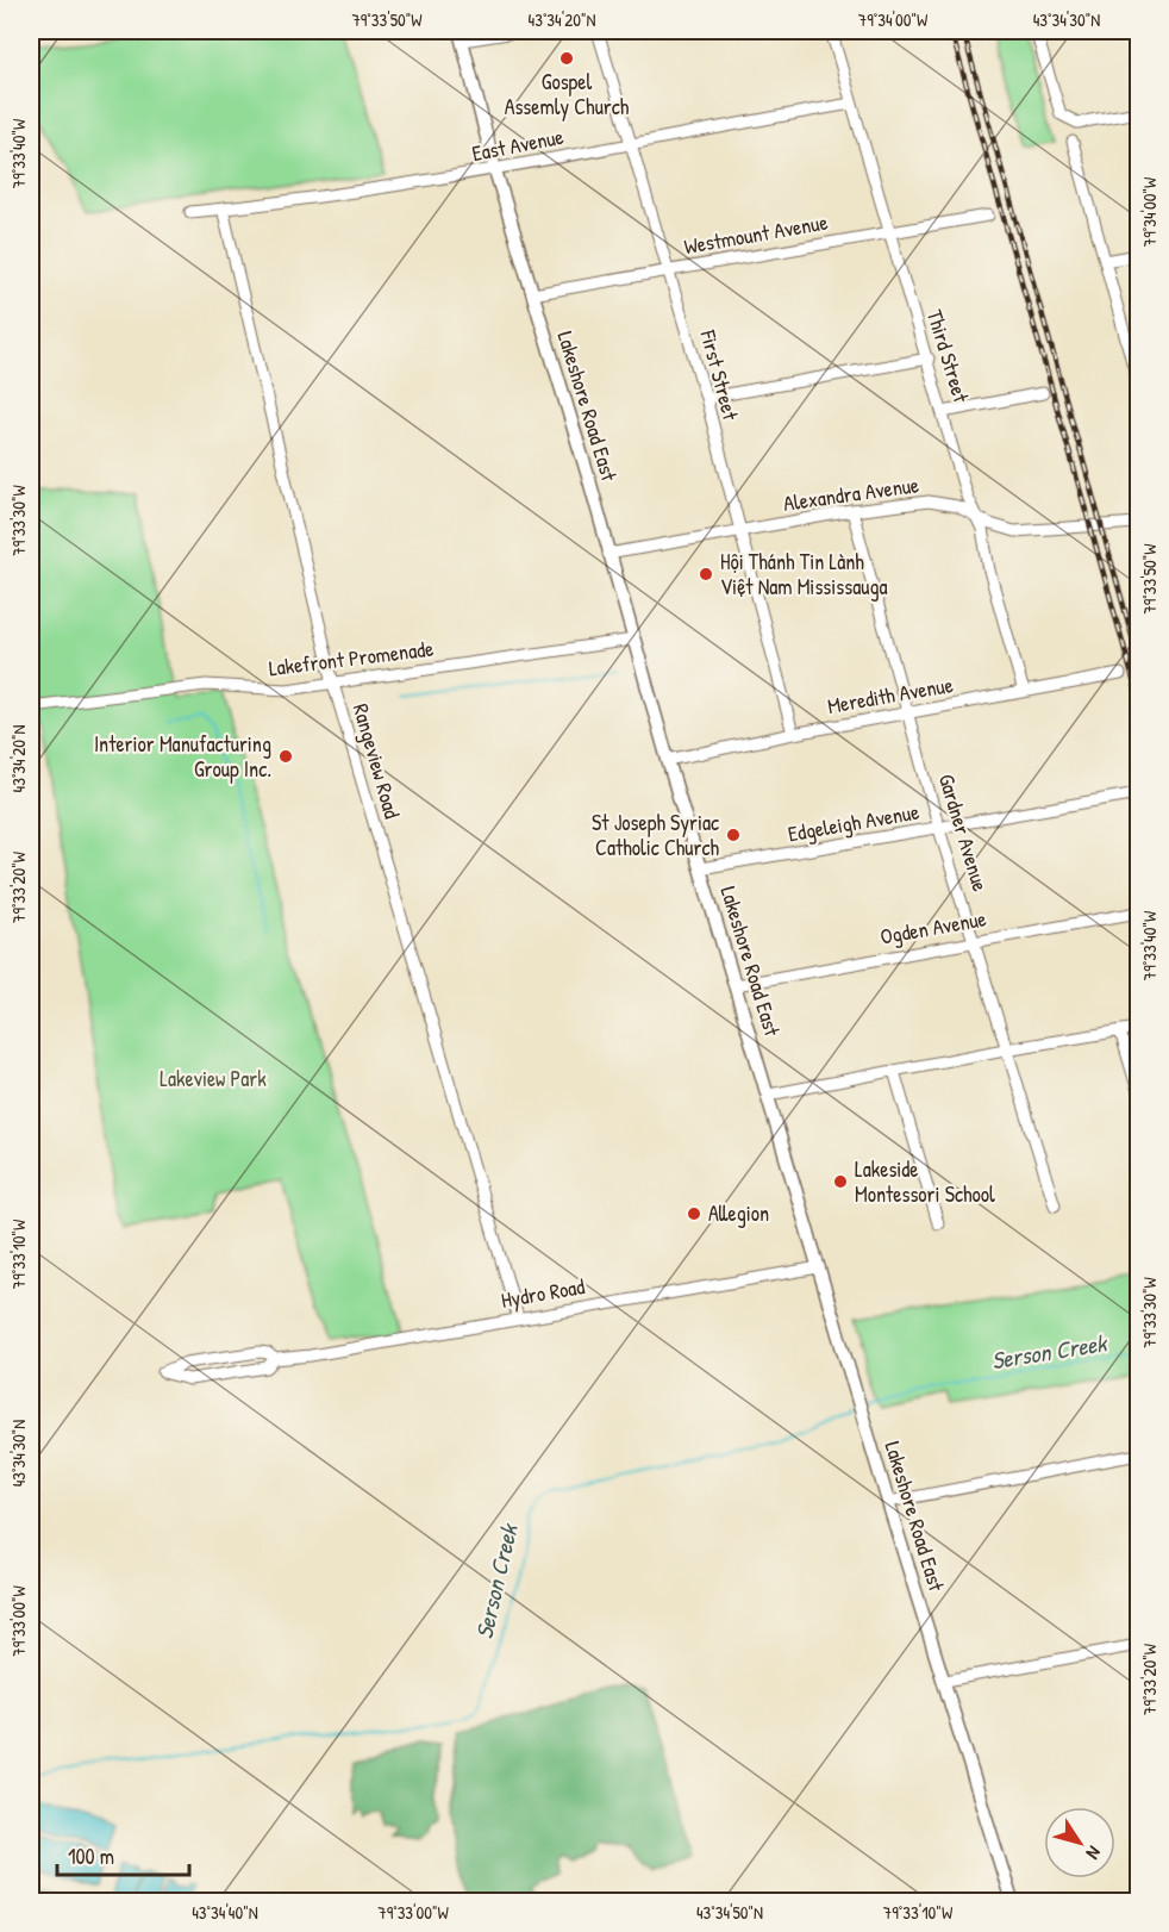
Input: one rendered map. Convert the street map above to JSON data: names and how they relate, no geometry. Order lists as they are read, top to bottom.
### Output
{
  "streets": {
    "main road": ["Lakeshore Road East"],
    "street": [
      "East Avenue",
      "Westmount Avenue",
      "Third Street",
      "First Street",
      "Alexandra Avenue",
      "Lakefront Promenade",
      "Meredith Avenue",
      "Rangeview Road",
      "Edgeleigh Avenue",
      "Gardner Avenue",
      "Ogden Avenue",
      "Hydro Road"
    ]
  },
  "crossings": [
    ["East Avenue", "Third Street"],
    ["East Avenue", "First Street"],
    ["East Avenue", "Lakeshore Road East"],
    ["East Avenue", "Rangeview Road"],
    ["Westmount Avenue", "Third Street"],
    ["Westmount Avenue", "First Street"],
    ["Westmount Avenue", "Lakeshore Road East"],
    ["Third Street", "Alexandra Avenue"],
    ["Third Street", "Meredith Avenue"],
    ["First Street", "Alexandra Avenue"],
    ["First Street", "Meredith Avenue"],
    ["Lakeshore Road East", "Alexandra Avenue"],
    ["Lakeshore Road East", "Lakefront Promenade"],
    ["Lakeshore Road East", "Meredith Avenue"],
    ["Lakeshore Road East", "Edgeleigh Avenue"],
    ["Lakeshore Road East", "Ogden Avenue"],
    ["Lakeshore Road East", "Hydro Road"],
    ["Alexandra Avenue", "Gardner Avenue"],
    ["Lakefront Promenade", "Rangeview Road"],
    ["Meredith Avenue", "Gardner Avenue"],
    ["Rangeview Road", "Hydro Road"],
    ["Edgeleigh Avenue", "Gardner Avenue"],
    ["Gardner Avenue", "Ogden Avenue"]
  ],
  "water": ["Serson Creek"],
  "parks": ["Lakeview Park"],
  "places": [
    "Gospel Assemly Church",
    "Hội Thánh Tin Lành Việt Nam Mississauga",
    "Interior Manufacturing Group Inc.",
    "St Joseph Syriac Catholic Church",
    "Lakeside Montessori School",
    "Allegion"
  ],
  "scale_bar": "100 m",
  "north": "bottom right",
  "coordinates": [
    "79°33'50\"W",
    "43°34'20\"N",
    "79°34'00\"W",
    "43°34'30\"N",
    "79°33'40\"W",
    "79°33'30\"W",
    "79°33'20\"W",
    "79°33'10\"W",
    "79°33'00\"W",
    "43°34'40\"N",
    "43°34'50\"N"
  ]
}
